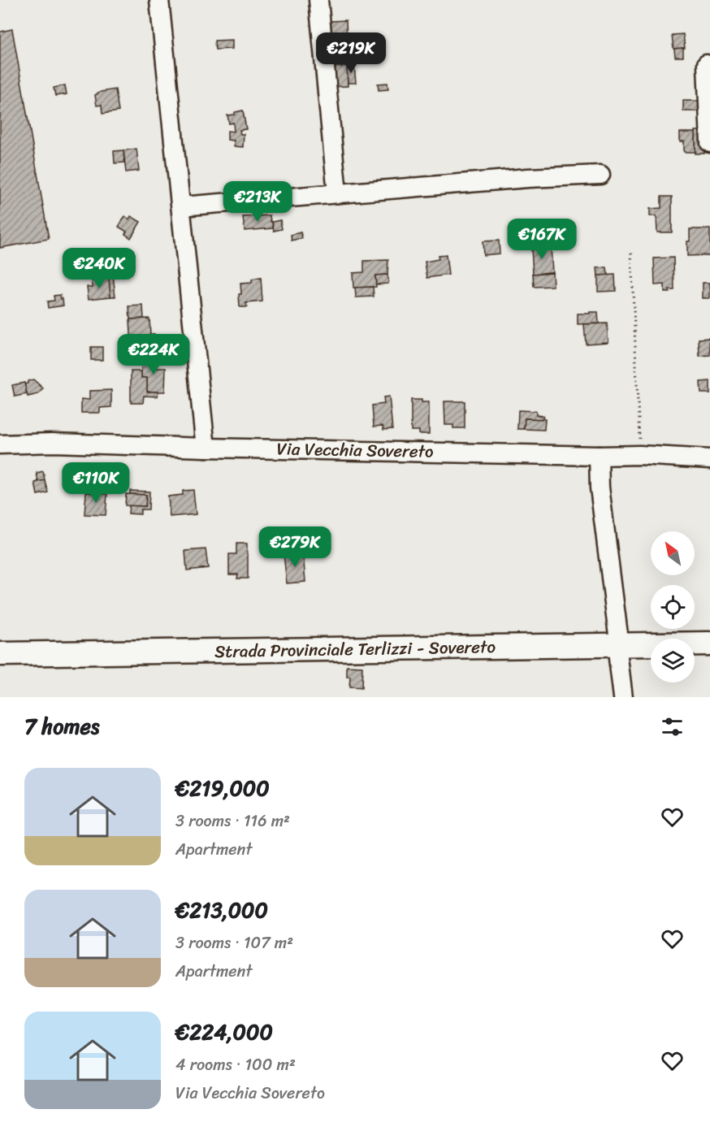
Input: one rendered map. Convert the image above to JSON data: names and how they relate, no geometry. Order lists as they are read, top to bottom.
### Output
{
  "streets": {
    "main road": ["Strada Provinciale Terlizzi - Sovereto"],
    "street": ["Via Vecchia Sovereto"]
  },
  "north": "top left",
  "page": {
    "price": [
      "€219K",
      "€213K",
      "€167K",
      "€240K",
      "€224K",
      "€110K",
      "€279K"
    ],
    "heading": "7 homes",
    "list": [
      {
        "name": "€219,000",
        "note": "3 rooms · 116 m² · Apartment"
      },
      {
        "name": "€213,000",
        "note": "3 rooms · 107 m² · Apartment"
      },
      {
        "name": "€224,000",
        "note": "4 rooms · 100 m² · Via Vecchia Sovereto"
      }
    ]
  }
}
